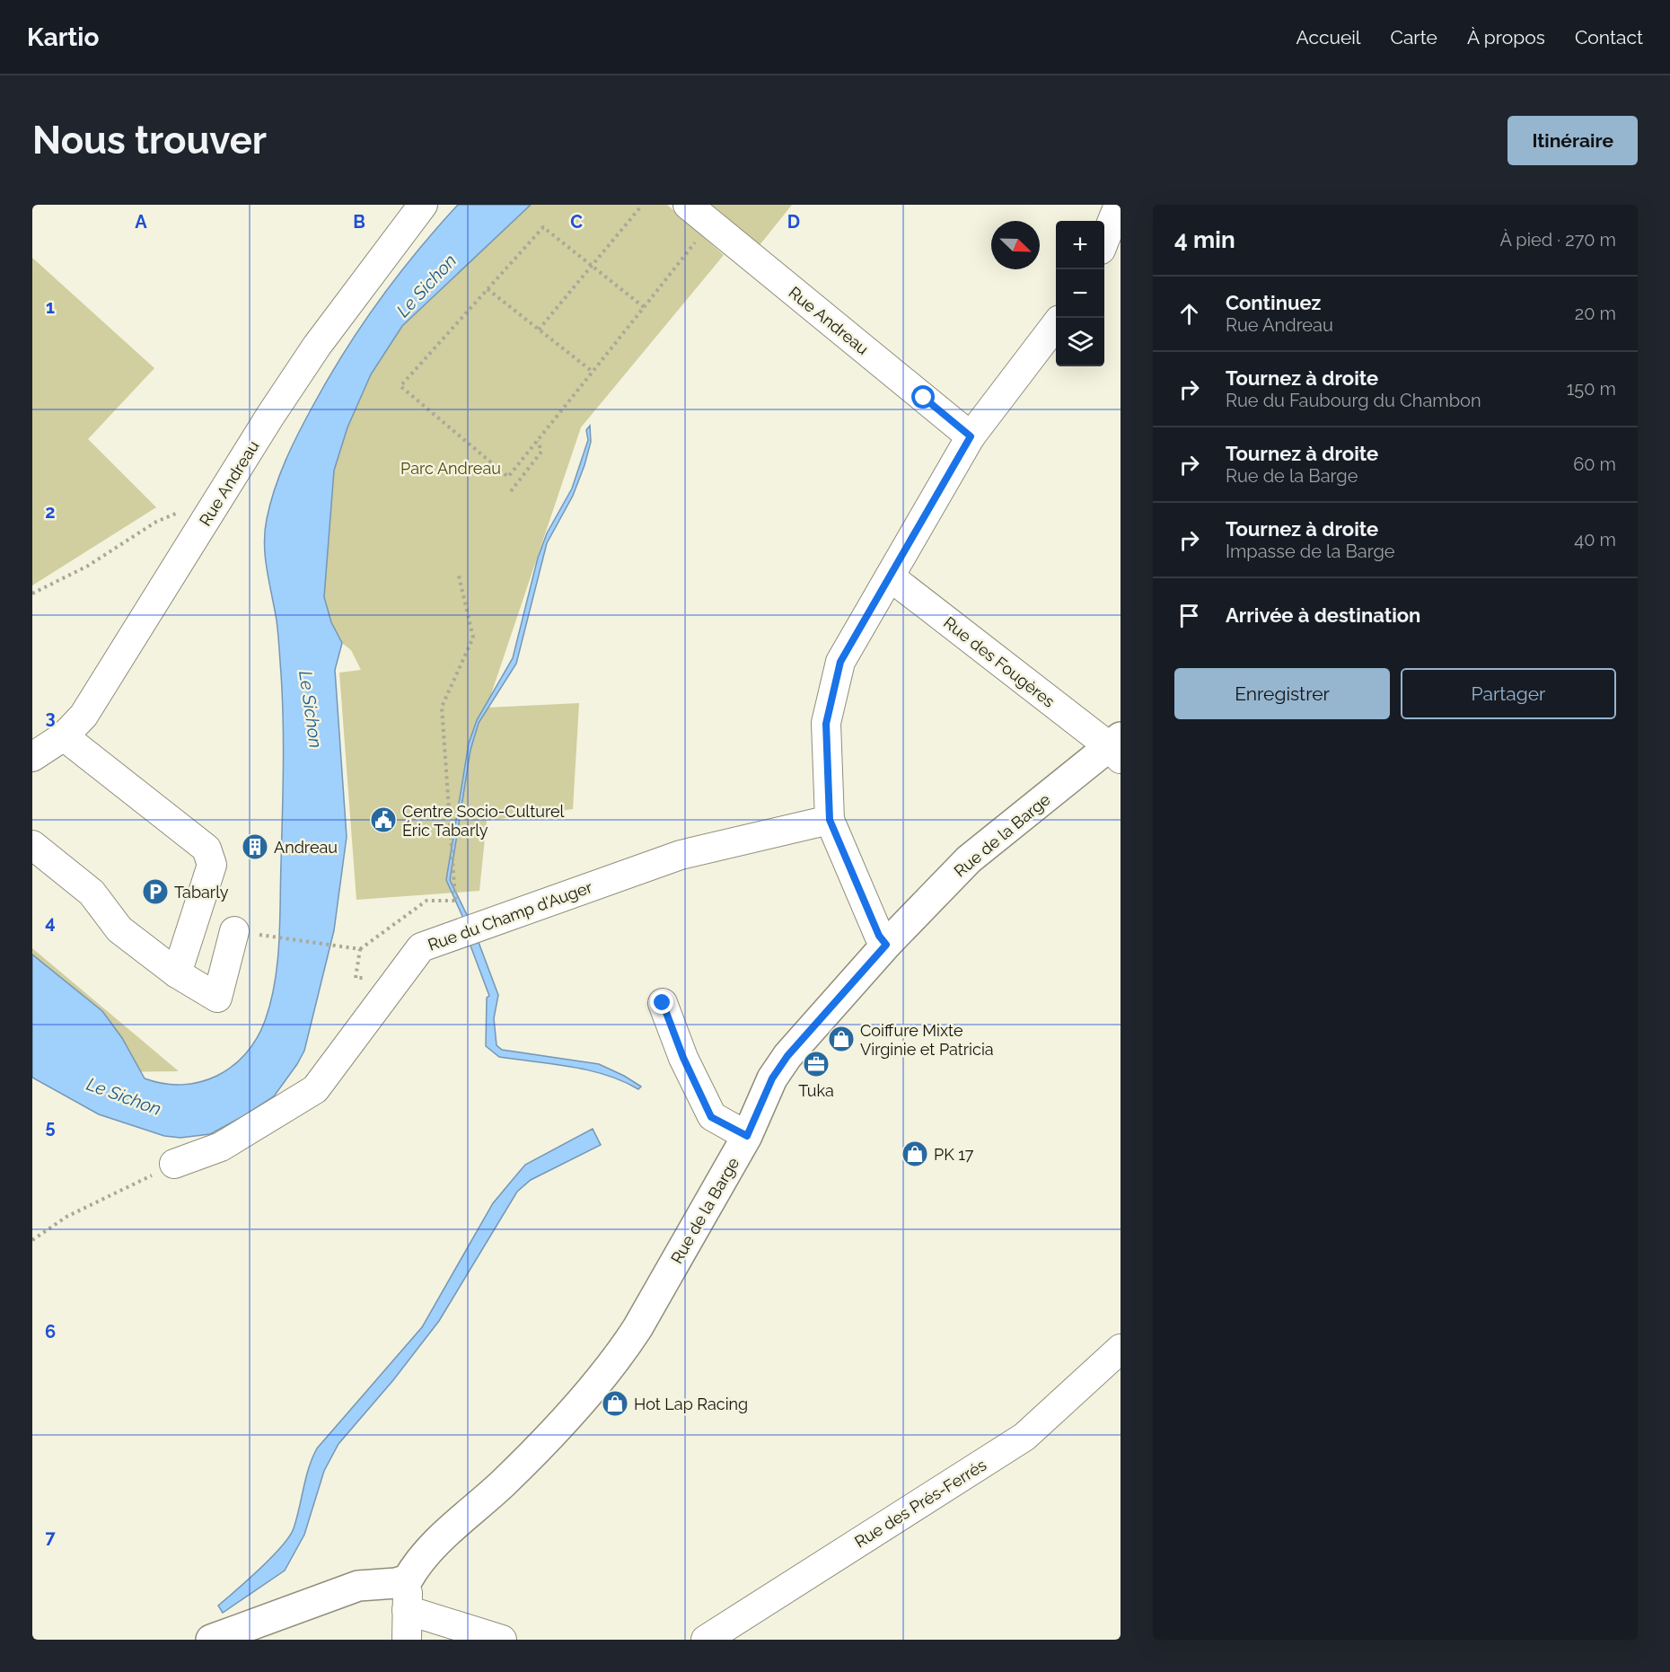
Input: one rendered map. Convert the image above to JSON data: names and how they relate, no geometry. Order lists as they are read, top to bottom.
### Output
{
  "streets": {
    "main road": ["Rue de la Barge"],
    "street": [
      "Rue Andreau",
      "Rue des Fougères",
      "Rue du Champ d'Auger",
      "Rue des Prés-Ferrés"
    ]
  },
  "crossings": [
    ["Rue des Fougères", "Rue de la Barge"]
  ],
  "water": ["Le Sichon"],
  "parks": ["Parc Andreau"],
  "places": {
    "public building": ["Centre Socio-Culturel Éric Tabarly"],
    "building": ["Andreau"],
    "parking": ["Tabarly"],
    "shop": ["Coiffure Mixte Virginie et Patricia", "PK 17", "Hot Lap Racing"],
    "office": ["Tuka"]
  },
  "north": "bottom right",
  "page": {
    "header": "Kartio",
    "nav": [
      "Accueil",
      "Carte",
      "À propos",
      "Contact"
    ],
    "buttons": [
      "Itinéraire",
      ["Enregistrer", "Partager"]
    ],
    "title": "Nous trouver",
    "heading": ["4 min", "À pied · 270 m"],
    "map_buttons": ["+", "−"],
    "list": [
      ["Continuez", "Rue Andreau", "20 m"],
      ["Tournez à droite", "Rue du Faubourg du Chambon", "150 m"],
      ["Tournez à droite", "Rue de la Barge", "60 m"],
      ["Tournez à droite", "Impasse de la Barge", "40 m"],
      "Arrivée à destination"
    ]
  },
  "grid": {
    "columns": [
      "A",
      "B",
      "C",
      "D"
    ],
    "rows": [
      "1",
      "2",
      "3",
      "4",
      "5",
      "6",
      "7"
    ]
  }
}
